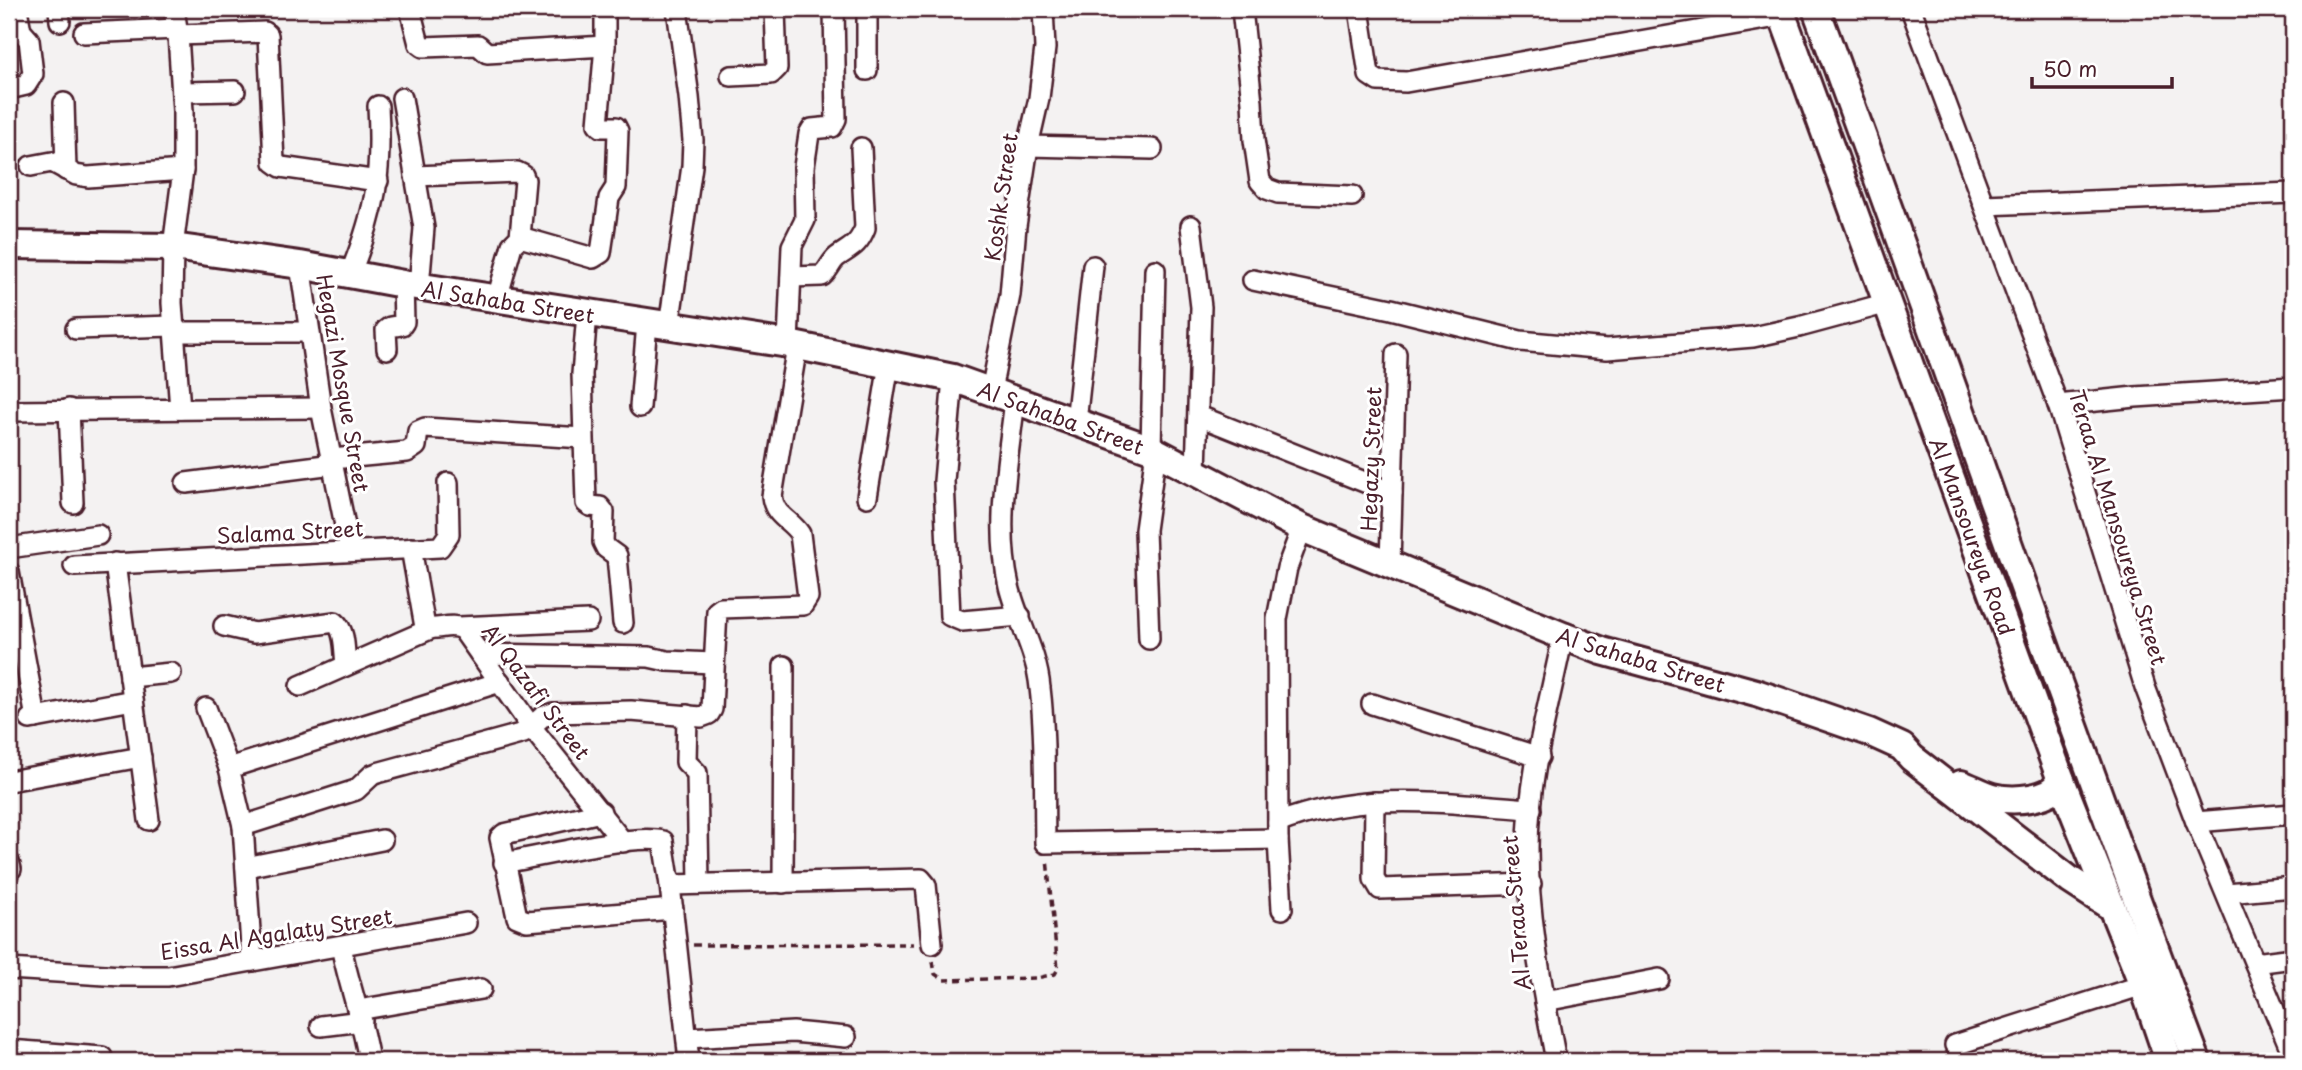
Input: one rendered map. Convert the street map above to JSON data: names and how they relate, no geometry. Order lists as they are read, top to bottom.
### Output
{
  "streets": {
    "street": [
      "Koshk Street",
      "Al Sahaba Street",
      "Hegazi Mosque Street",
      "Hegazy Street",
      "Teraa Al Mansoureya Street",
      "Salama Street",
      "Al Mansoureya Road",
      "Al Qazafi Street",
      "Al Teraa Street",
      "Eissa Al Agalaty Street"
    ]
  },
  "crossings": [
    ["Koshk Street", "Al Sahaba Street"],
    ["Al Sahaba Street", "Hegazi Mosque Street"],
    ["Al Sahaba Street", "Hegazy Street"],
    ["Al Sahaba Street", "Al Mansoureya Road"],
    ["Al Sahaba Street", "Al Teraa Street"],
    ["Hegazi Mosque Street", "Salama Street"]
  ],
  "scale_bar": "50 m"
}
